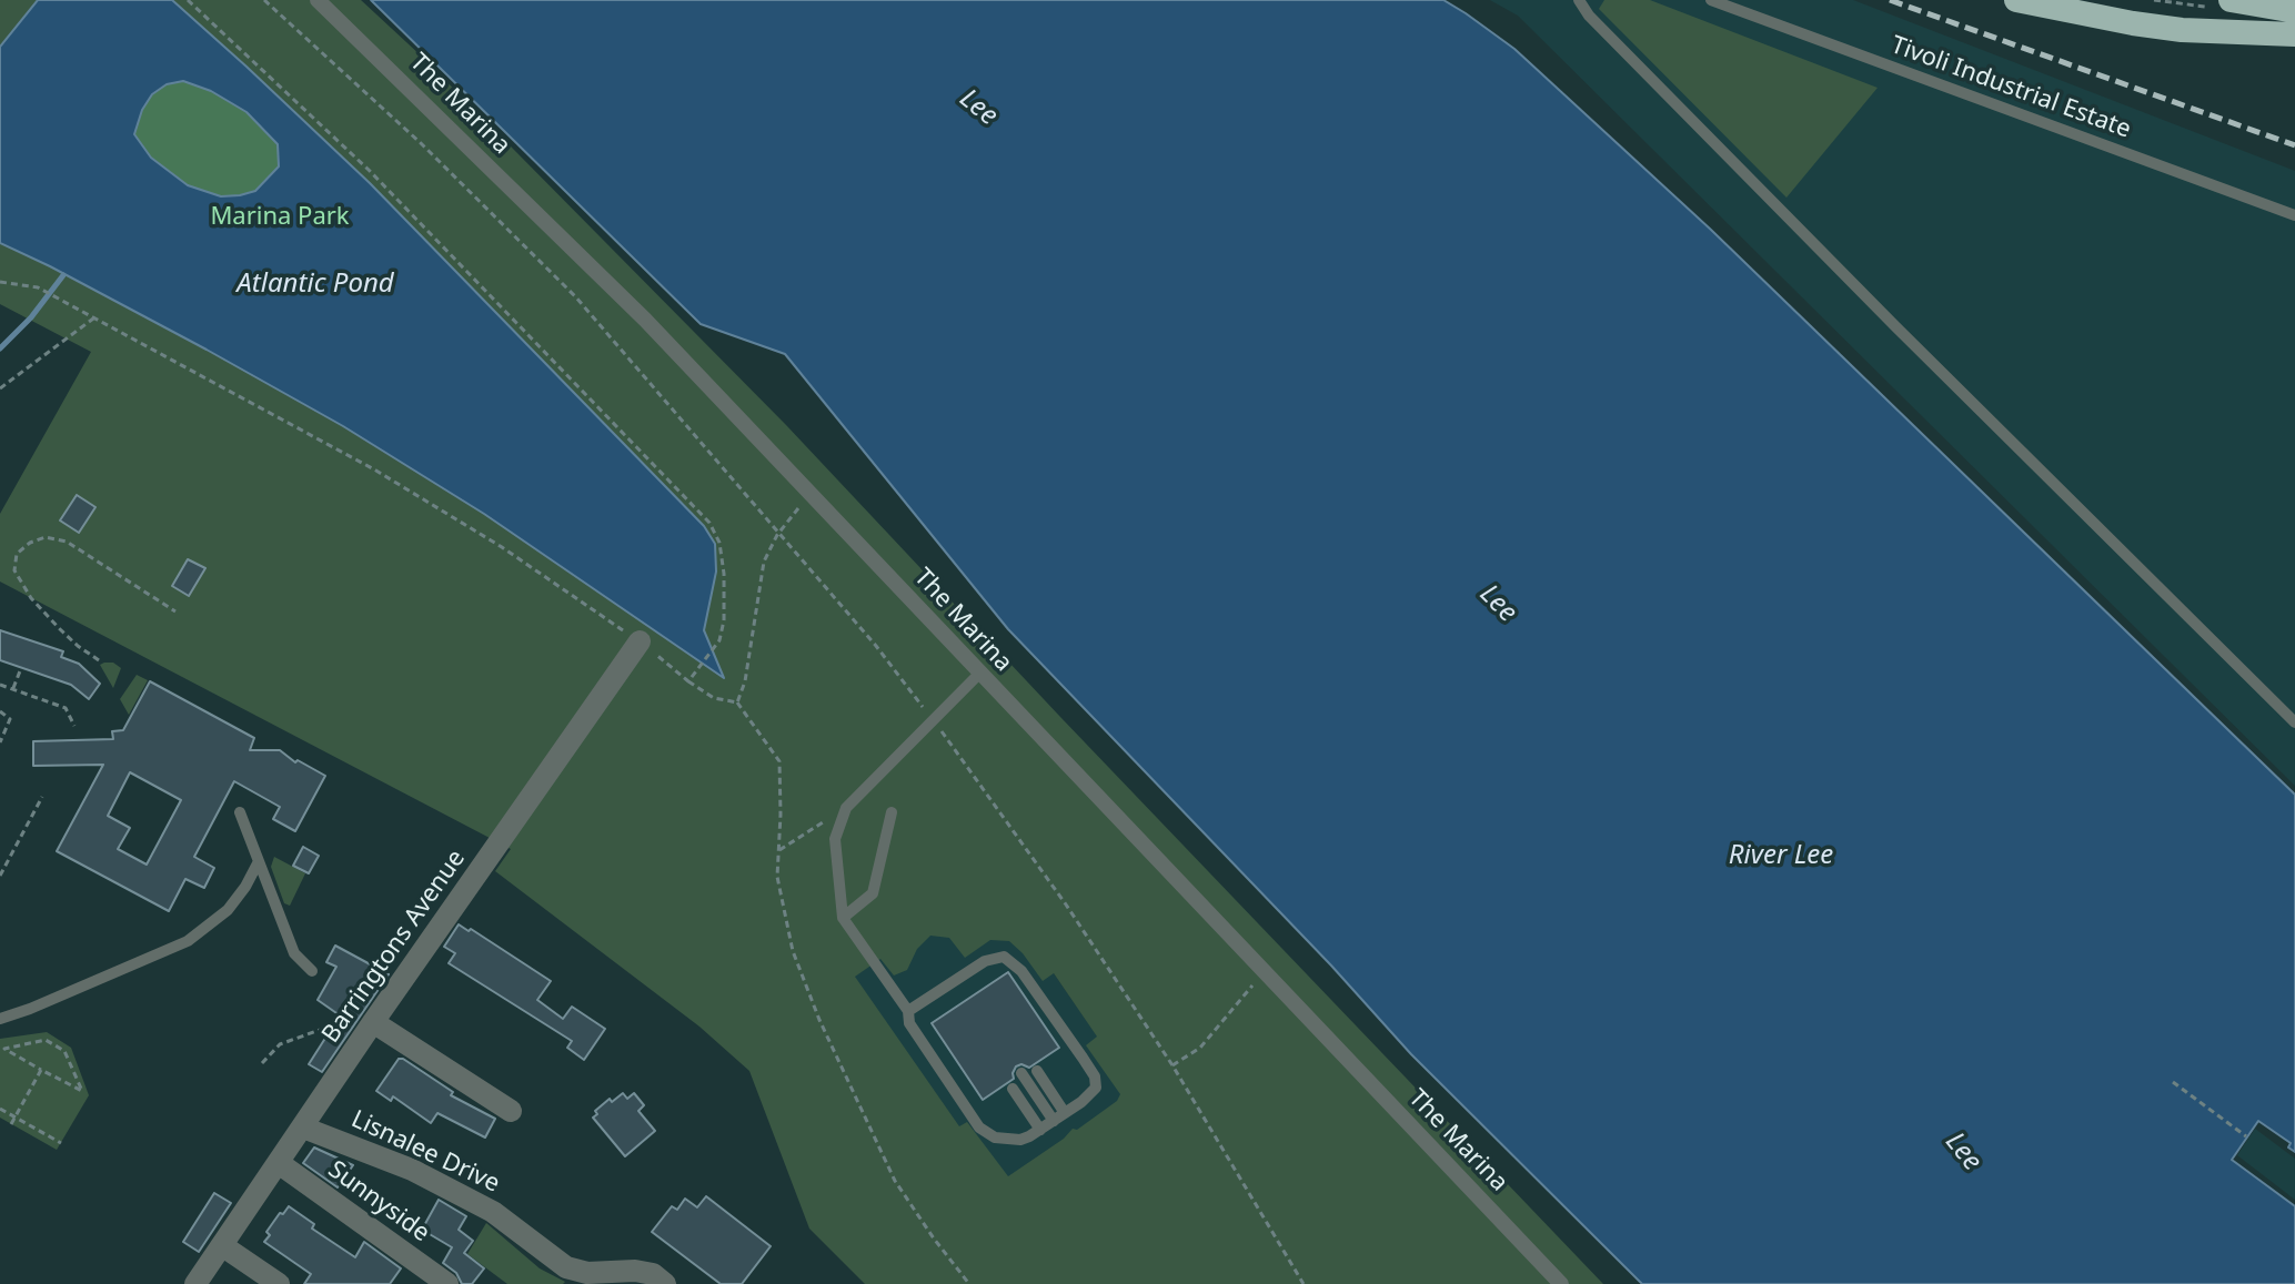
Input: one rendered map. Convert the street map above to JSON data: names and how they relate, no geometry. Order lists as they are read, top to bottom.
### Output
{
  "streets": {
    "street": [
      "The Marina",
      "Barringtons Avenue",
      "Lisnalee Drive",
      "Sunnyside"
    ],
    "lane": ["Tivoli Industrial Estate"]
  },
  "crossings": [
    ["Barringtons Avenue", "Lisnalee Drive"],
    ["Barringtons Avenue", "Sunnyside"]
  ],
  "water": ["Lee", "Atlantic Pond", "River Lee"],
  "parks": ["Marina Park"]
}
